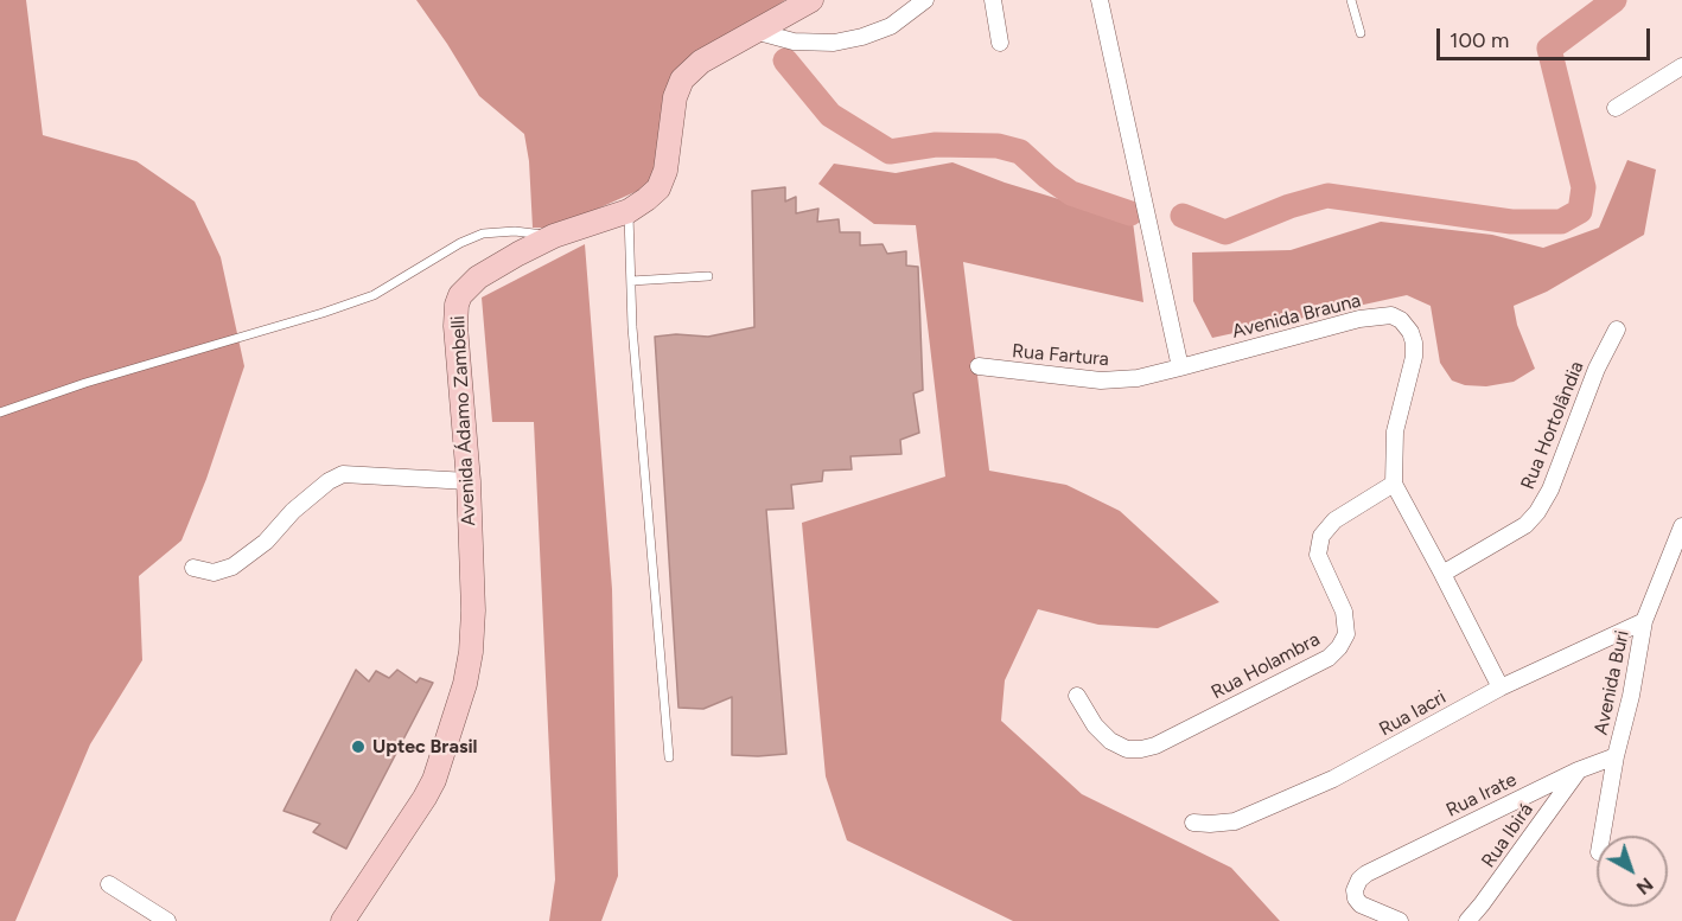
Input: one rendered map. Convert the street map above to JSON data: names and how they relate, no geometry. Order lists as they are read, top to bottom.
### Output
{
  "streets": {
    "street": [
      "Avenida Brauna",
      "Rua Fartura",
      "Avenida Ádamo Zambelli",
      "Rua Hortolândia",
      "Rua Holambra",
      "Avenida Buri",
      "Rua Iacri",
      "Rua Irate",
      "Rua Ibirá"
    ]
  },
  "crossings": [
    ["Avenida Brauna", "Rua Fartura"],
    ["Avenida Brauna", "Rua Hortolândia"],
    ["Avenida Brauna", "Rua Holambra"],
    ["Avenida Brauna", "Rua Iacri"],
    ["Avenida Buri", "Rua Iacri"],
    ["Avenida Buri", "Rua Irate"],
    ["Rua Irate", "Rua Ibirá"]
  ],
  "places": ["Uptec Brasil"],
  "scale_bar": "100 m",
  "north": "bottom right"
}
